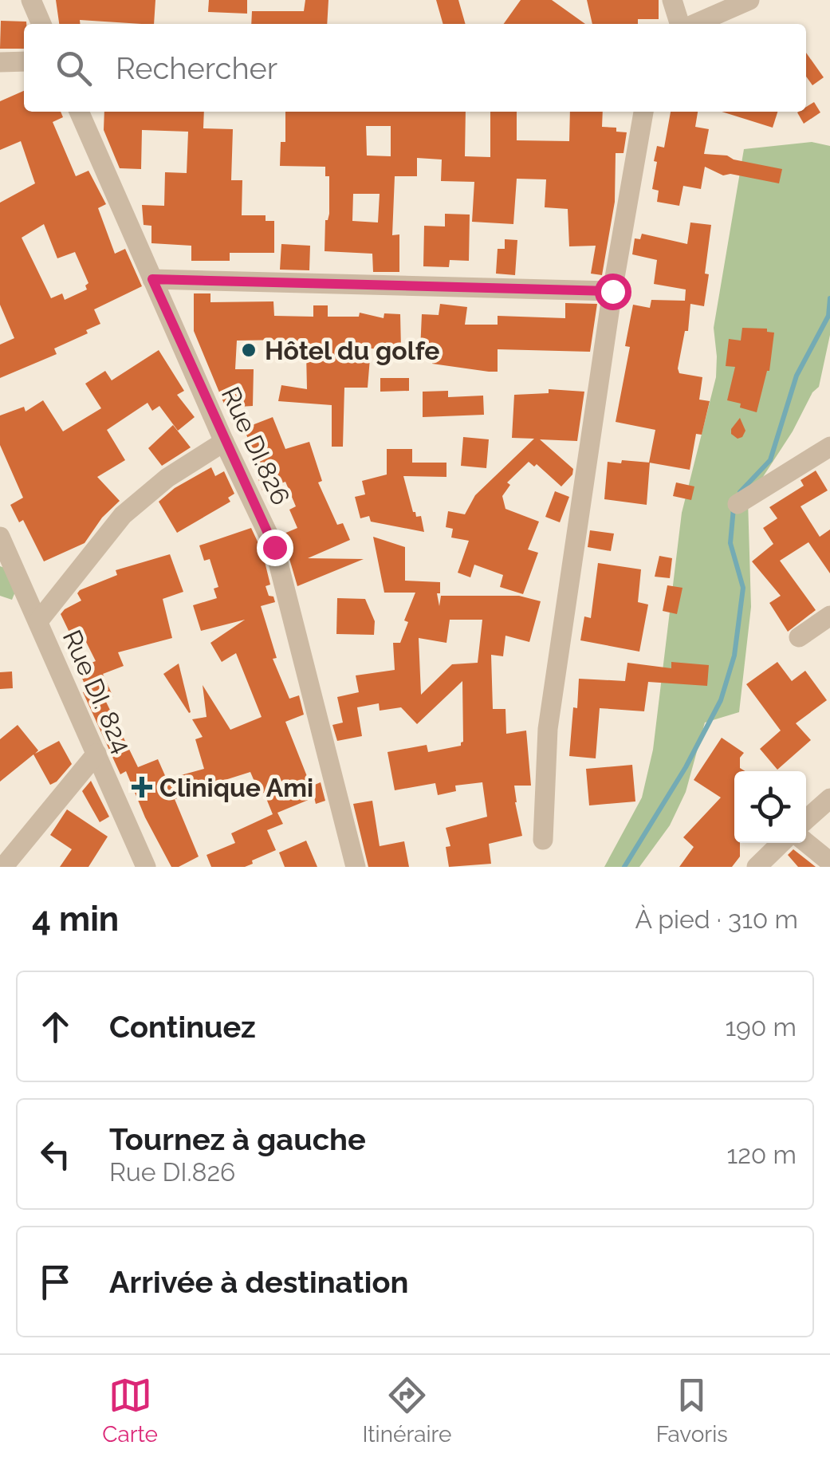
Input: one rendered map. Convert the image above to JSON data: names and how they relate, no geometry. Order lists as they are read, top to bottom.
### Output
{
  "streets": {
    "street": ["Rue DI.826", "Rue DI. 824"]
  },
  "places": {
    "other": ["Hôtel du golfe"],
    "health": ["Clinique Ami"]
  },
  "page": {
    "search": "Rechercher",
    "heading": ["4 min", "À pied · 310 m"],
    "list": [
      ["Continuez", "190 m"],
      ["Tournez à gauche", "Rue DI.826", "120 m"],
      "Arrivée à destination"
    ],
    "nav": ["Carte", "Itinéraire", "Favoris"]
  }
}
